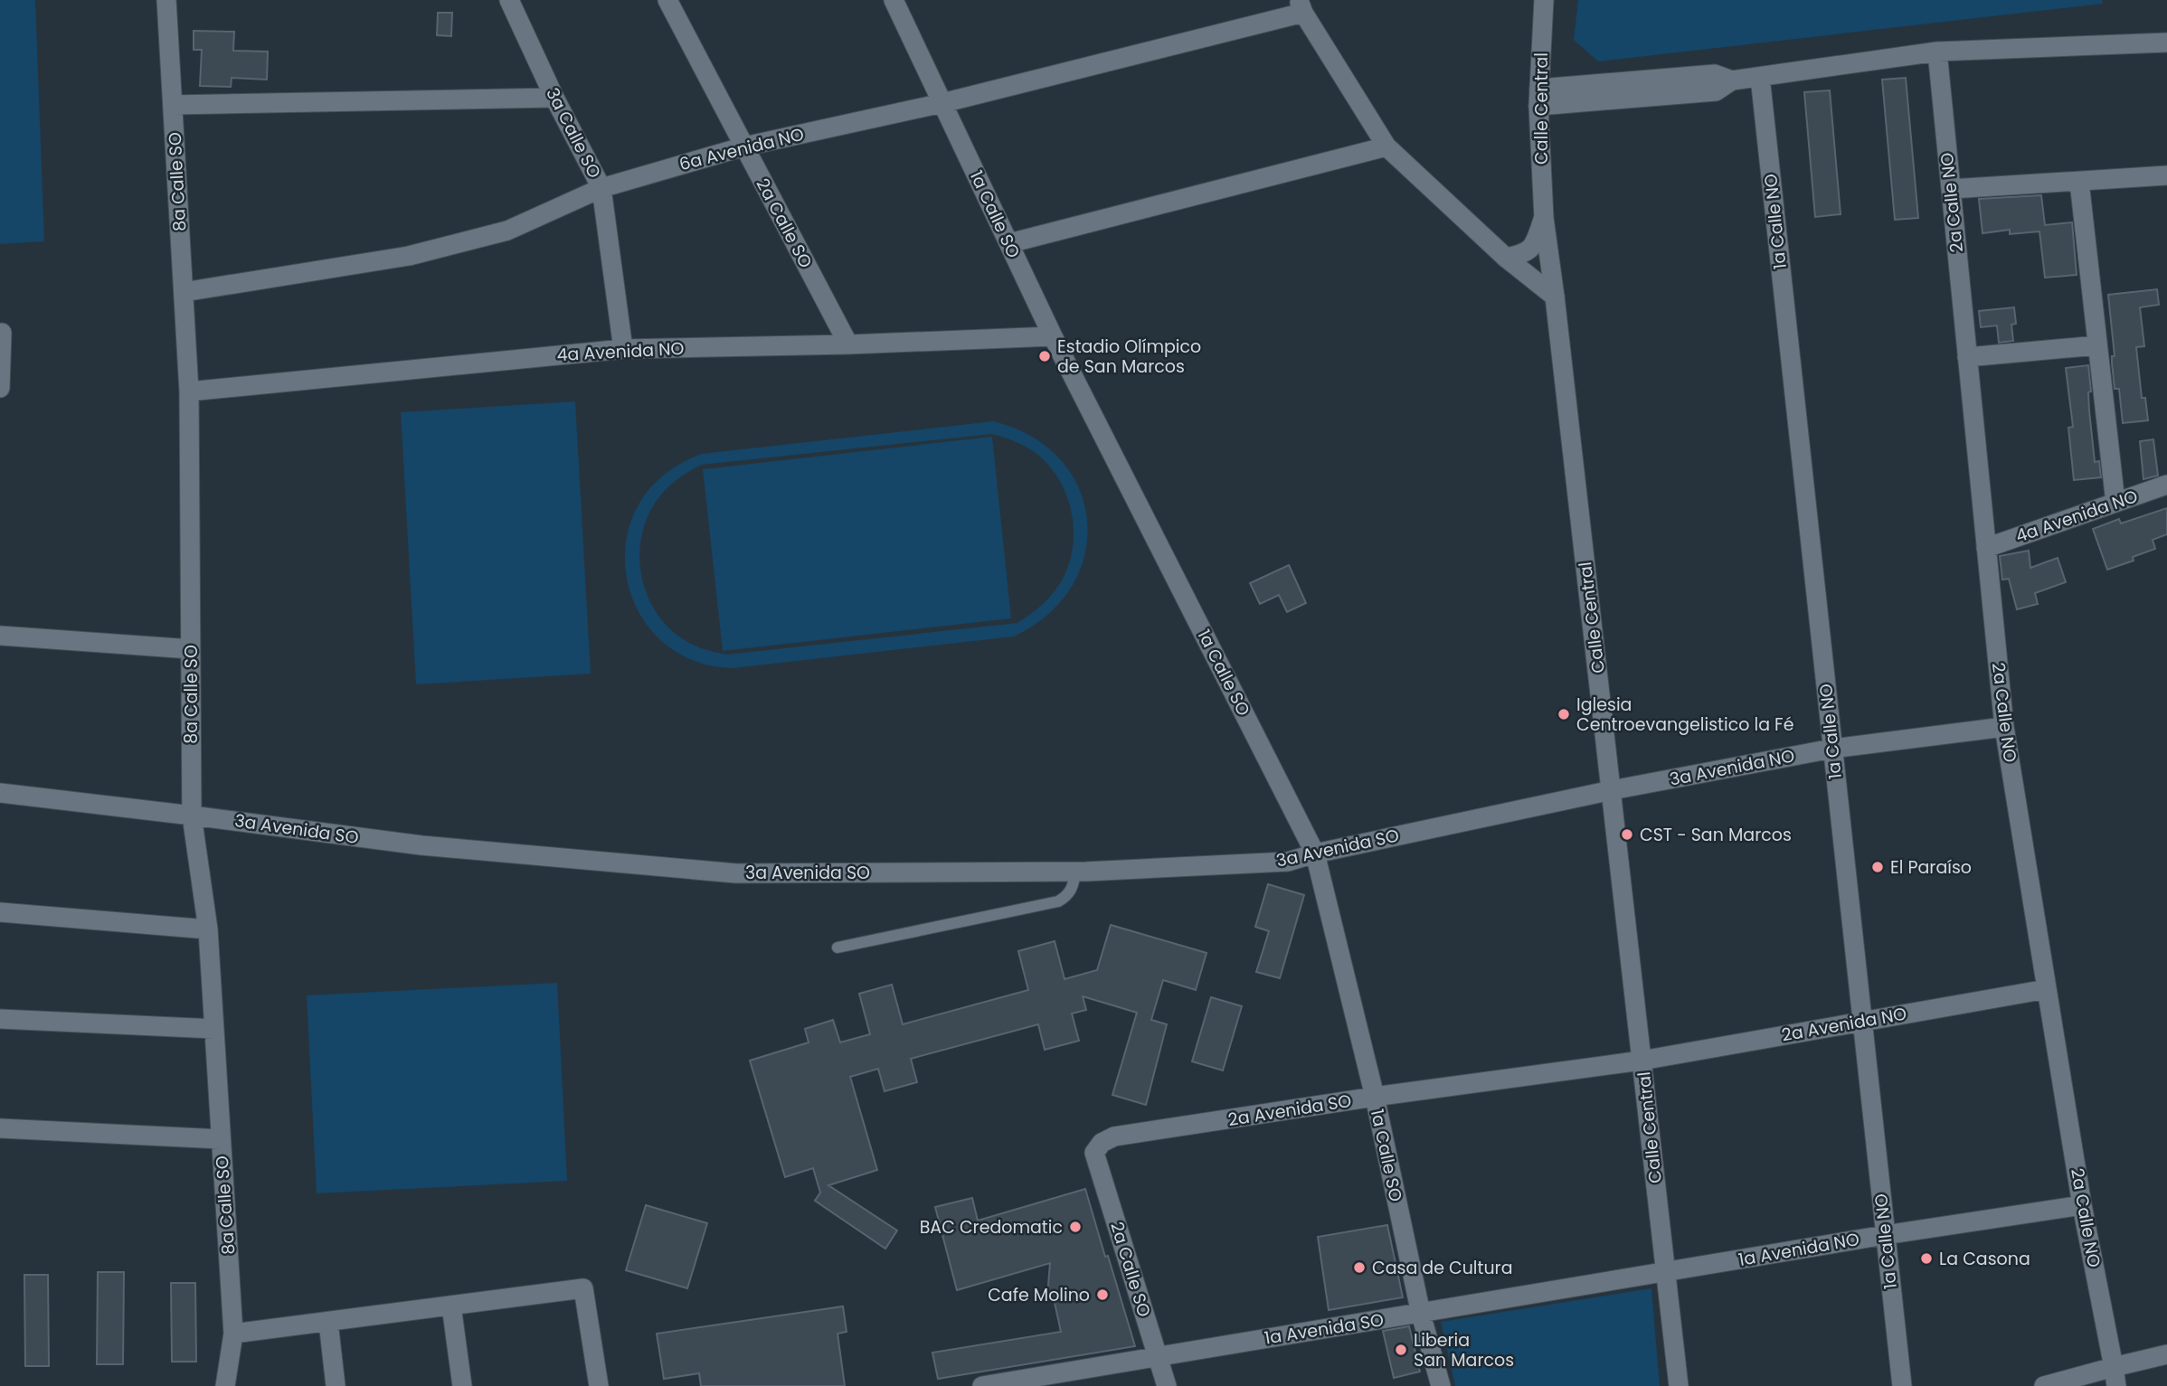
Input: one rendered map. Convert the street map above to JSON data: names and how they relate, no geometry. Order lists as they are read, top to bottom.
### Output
{
  "streets": {
    "street": [
      "Calle Central",
      "3a Calle SO",
      "6a Avenida NO",
      "8a Calle SO",
      "2a Calle NO",
      "1a Calle SO",
      "1a Calle NO",
      "2a Calle SO",
      "4a Avenida NO",
      "3a Avenida NO",
      "3a Avenida SO",
      "2a Avenida NO",
      "2a Avenida SO",
      "1a Avenida NO",
      "1a Avenida SO"
    ]
  },
  "crossings": [
    ["Calle Central", "3a Avenida NO"],
    ["Calle Central", "3a Avenida SO"],
    ["Calle Central", "2a Avenida NO"],
    ["Calle Central", "2a Avenida SO"],
    ["Calle Central", "1a Avenida NO"],
    ["Calle Central", "1a Avenida SO"],
    ["3a Calle SO", "6a Avenida NO"],
    ["3a Calle SO", "4a Avenida NO"],
    ["6a Avenida NO", "8a Calle SO"],
    ["6a Avenida NO", "1a Calle SO"],
    ["6a Avenida NO", "2a Calle SO"],
    ["8a Calle SO", "4a Avenida NO"],
    ["8a Calle SO", "3a Avenida SO"],
    ["2a Calle NO", "4a Avenida NO"],
    ["2a Calle NO", "3a Avenida NO"],
    ["2a Calle NO", "2a Avenida NO"],
    ["2a Calle NO", "1a Avenida NO"],
    ["1a Calle SO", "4a Avenida NO"],
    ["1a Calle SO", "3a Avenida SO"],
    ["1a Calle SO", "2a Avenida SO"],
    ["1a Calle SO", "1a Avenida SO"],
    ["1a Calle NO", "3a Avenida NO"],
    ["1a Calle NO", "2a Avenida NO"],
    ["1a Calle NO", "1a Avenida NO"],
    ["2a Calle SO", "4a Avenida NO"],
    ["2a Calle SO", "2a Avenida SO"],
    ["2a Calle SO", "1a Avenida SO"],
    ["3a Avenida NO", "3a Avenida SO"],
    ["2a Avenida NO", "2a Avenida SO"],
    ["1a Avenida NO", "1a Avenida SO"]
  ],
  "places": [
    "Estadio Olímpico de San Marcos",
    "Iglesia Centroevangelistico la Fé",
    "CST - San Marcos",
    "El Paraíso",
    "BAC Credomatic",
    "La Casona",
    "Casa de Cultura",
    "Cafe Molino",
    "Liberia San Marcos"
  ]
}
